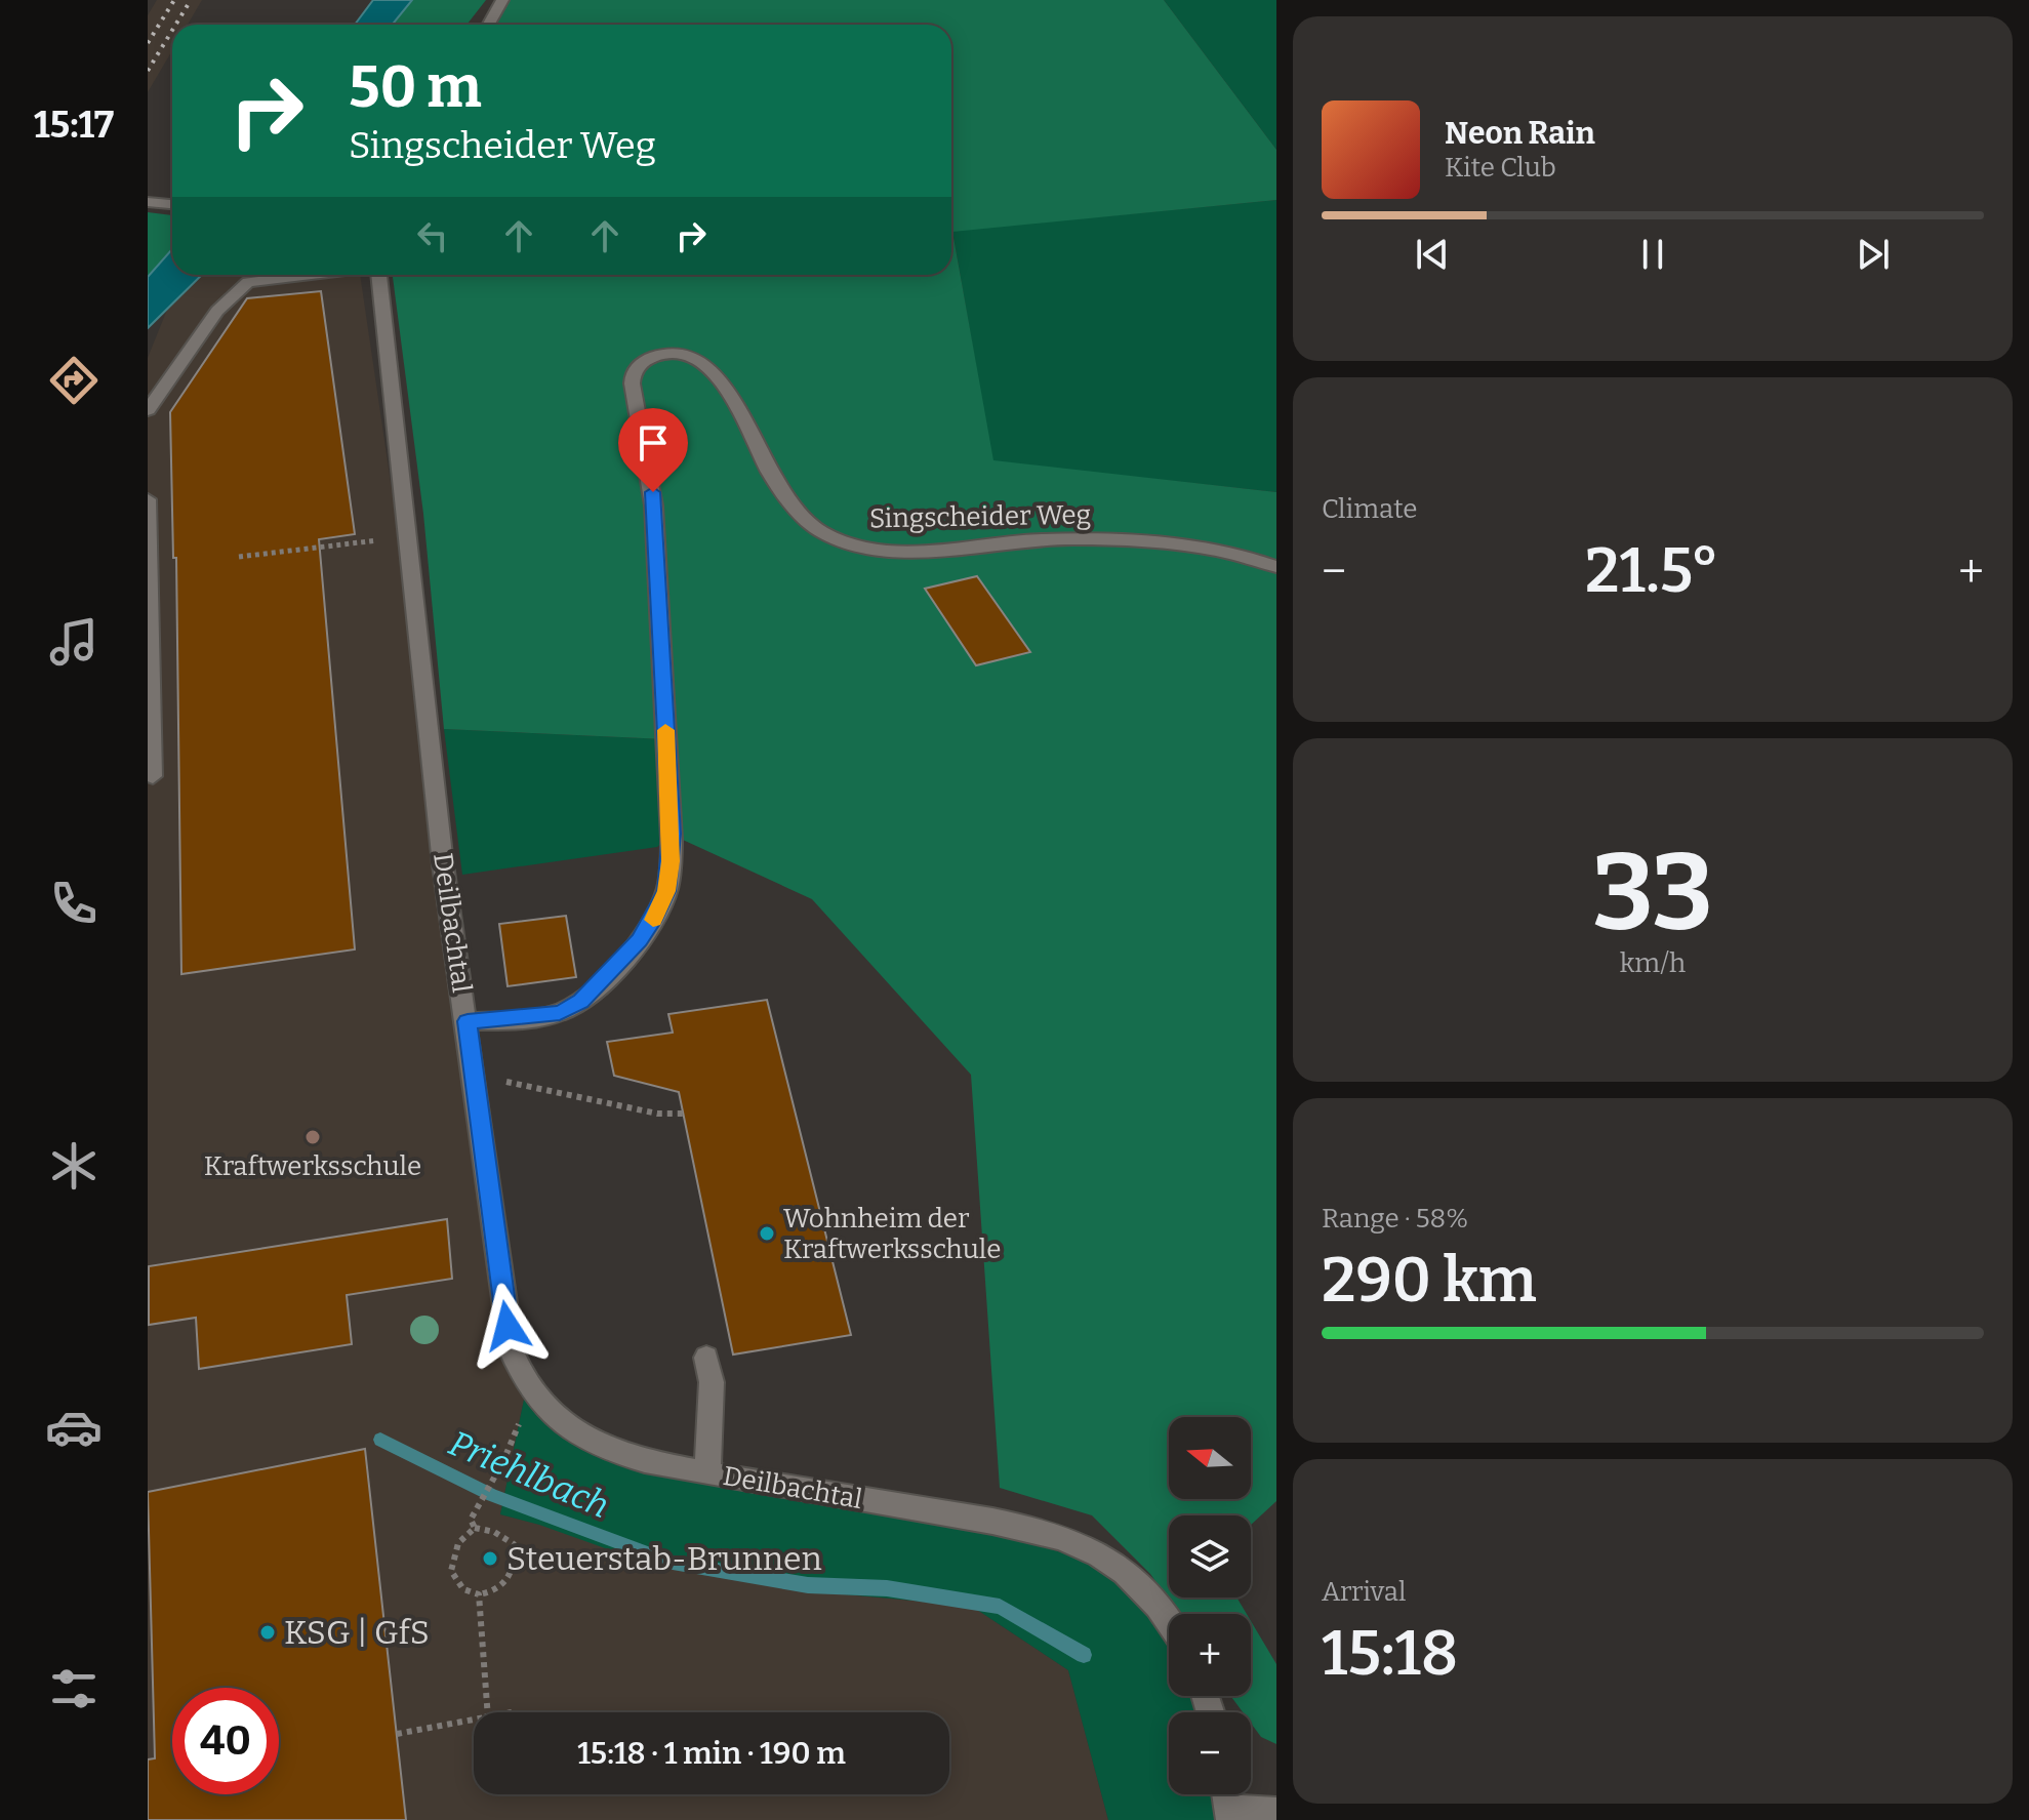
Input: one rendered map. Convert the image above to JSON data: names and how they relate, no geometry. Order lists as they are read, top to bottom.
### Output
{
  "streets": {
    "street": ["Singscheider Weg", "Deilbachtal"]
  },
  "crossings": [
    ["Singscheider Weg", "Deilbachtal"]
  ],
  "water": ["Priehlbach"],
  "places": [
    "Kraftwerksschule",
    "Wohnheim der Kraftwerksschule",
    "Steuerstab-Brunnen",
    "KSG | GfS"
  ],
  "north": "left",
  "page": {
    "tabs": "15:17",
    "turn": ["50 m", "Singscheider Weg"],
    "song": ["Neon Rain", "Kite Club"],
    "tile": [
      "Climate",
      ["33", "km/h"],
      ["Range · 58%", "290 km"],
      ["Arrival", "15:18"]
    ],
    "heat": ["−", "21.5°", "+"],
    "map_buttons": ["+", "−"],
    "limit": "40",
    "trip": "15:18 · 1 min · 190 m"
  }
}
